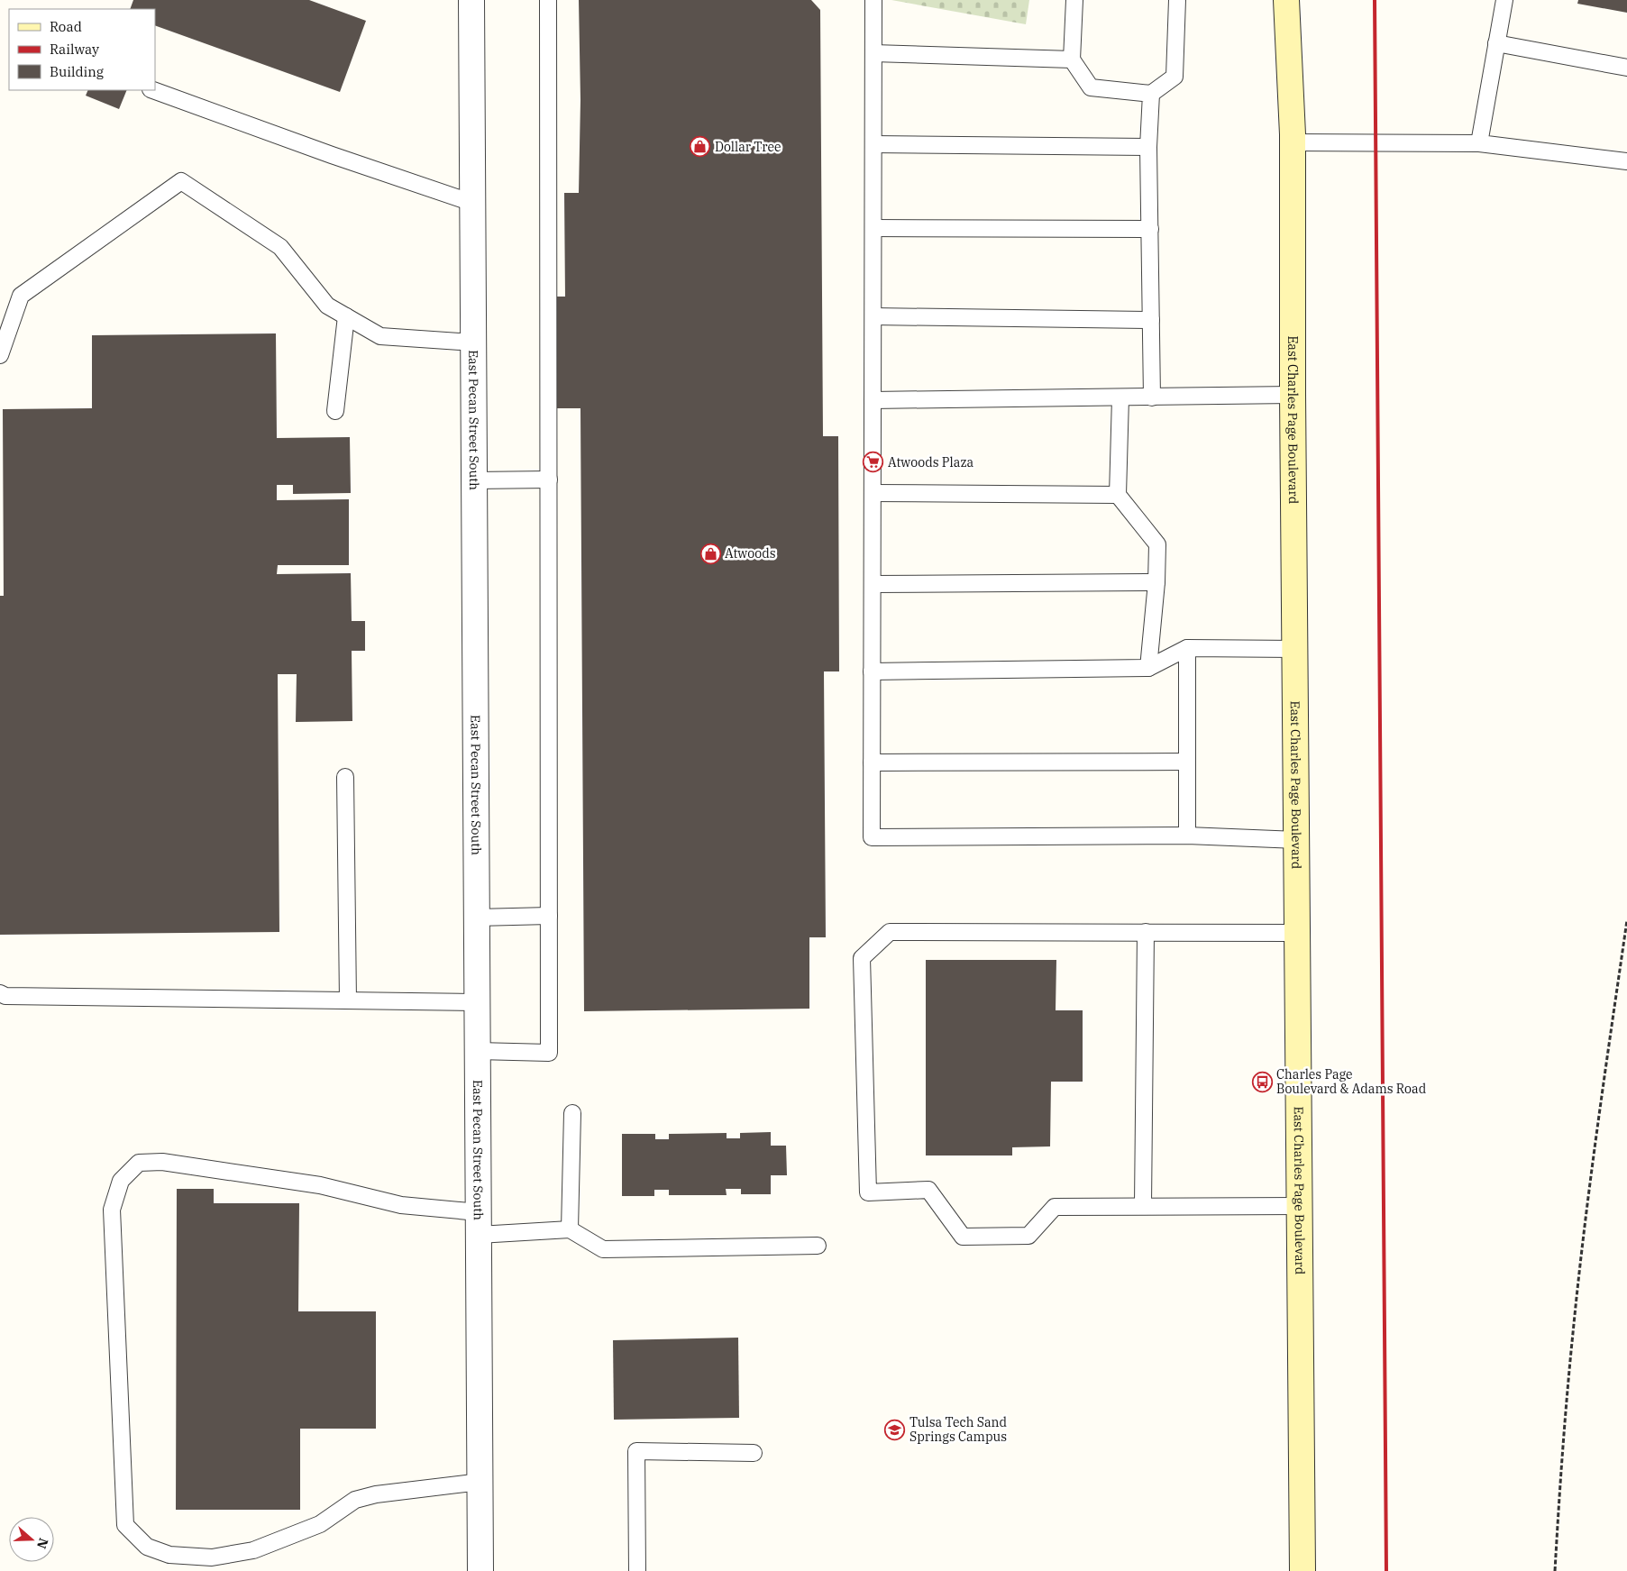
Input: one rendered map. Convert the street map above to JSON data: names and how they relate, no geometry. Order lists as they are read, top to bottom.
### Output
{
  "streets": {
    "main road": ["East Charles Page Boulevard"],
    "street": ["East Pecan Street South"]
  },
  "places": {
    "shop": ["Dollar Tree", "Atwoods"],
    "supermarket": ["Atwoods Plaza"],
    "bus stop": ["Charles Page Boulevard & Adams Road"],
    "school or university": ["Tulsa Tech Sand Springs Campus"]
  },
  "legend": ["Road", "Railway", "Building"],
  "north": "right"
}
